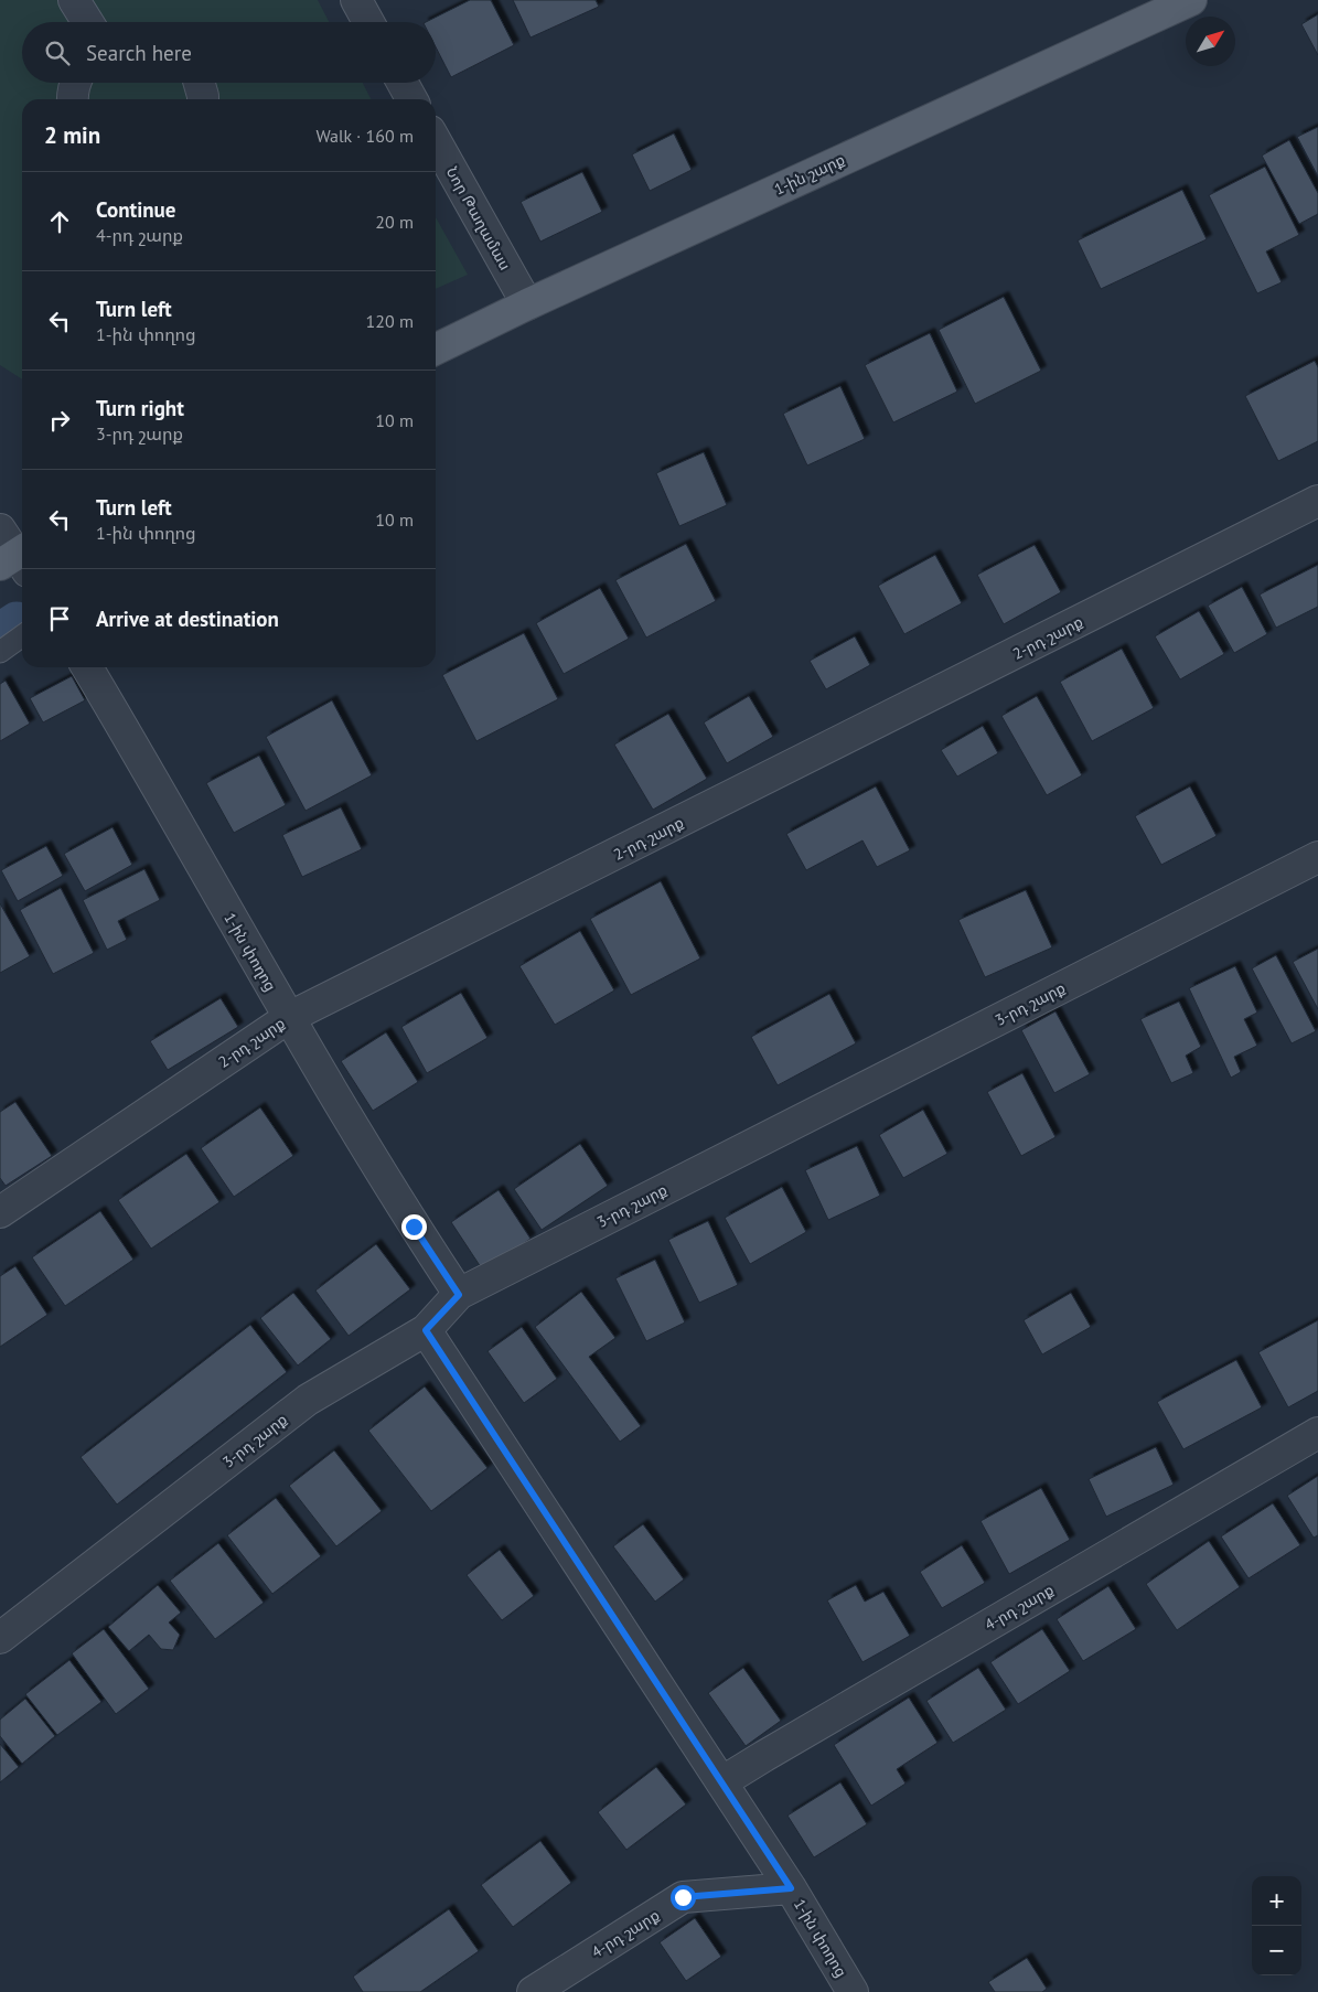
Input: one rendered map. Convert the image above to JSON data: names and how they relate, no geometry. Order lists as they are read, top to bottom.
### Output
{
  "streets": {
    "main road": ["1-ին շարք"],
    "street": [
      "Նոր Թաղամաս",
      "2-րդ շարք",
      "1-ին փողոց",
      "3-րդ շարք",
      "4-րդ շարք"
    ]
  },
  "crossings": [
    ["1-ին շարք", "Նոր Թաղամաս"],
    ["2-րդ շարք", "1-ին փողոց"],
    ["1-ին փողոց", "3-րդ շարք"],
    ["1-ին փողոց", "4-րդ շարք"]
  ],
  "north": "top right",
  "page": {
    "search": "Search here",
    "heading": ["2 min", "Walk · 160 m"],
    "list": [
      ["Continue", "4-րդ շարք", "20 m"],
      ["Turn left", "1-ին փողոց", "120 m"],
      ["Turn right", "3-րդ շարք", "10 m"],
      ["Turn left", "1-ին փողոց", "10 m"],
      "Arrive at destination"
    ],
    "map_buttons": ["+", "−"]
  }
}
